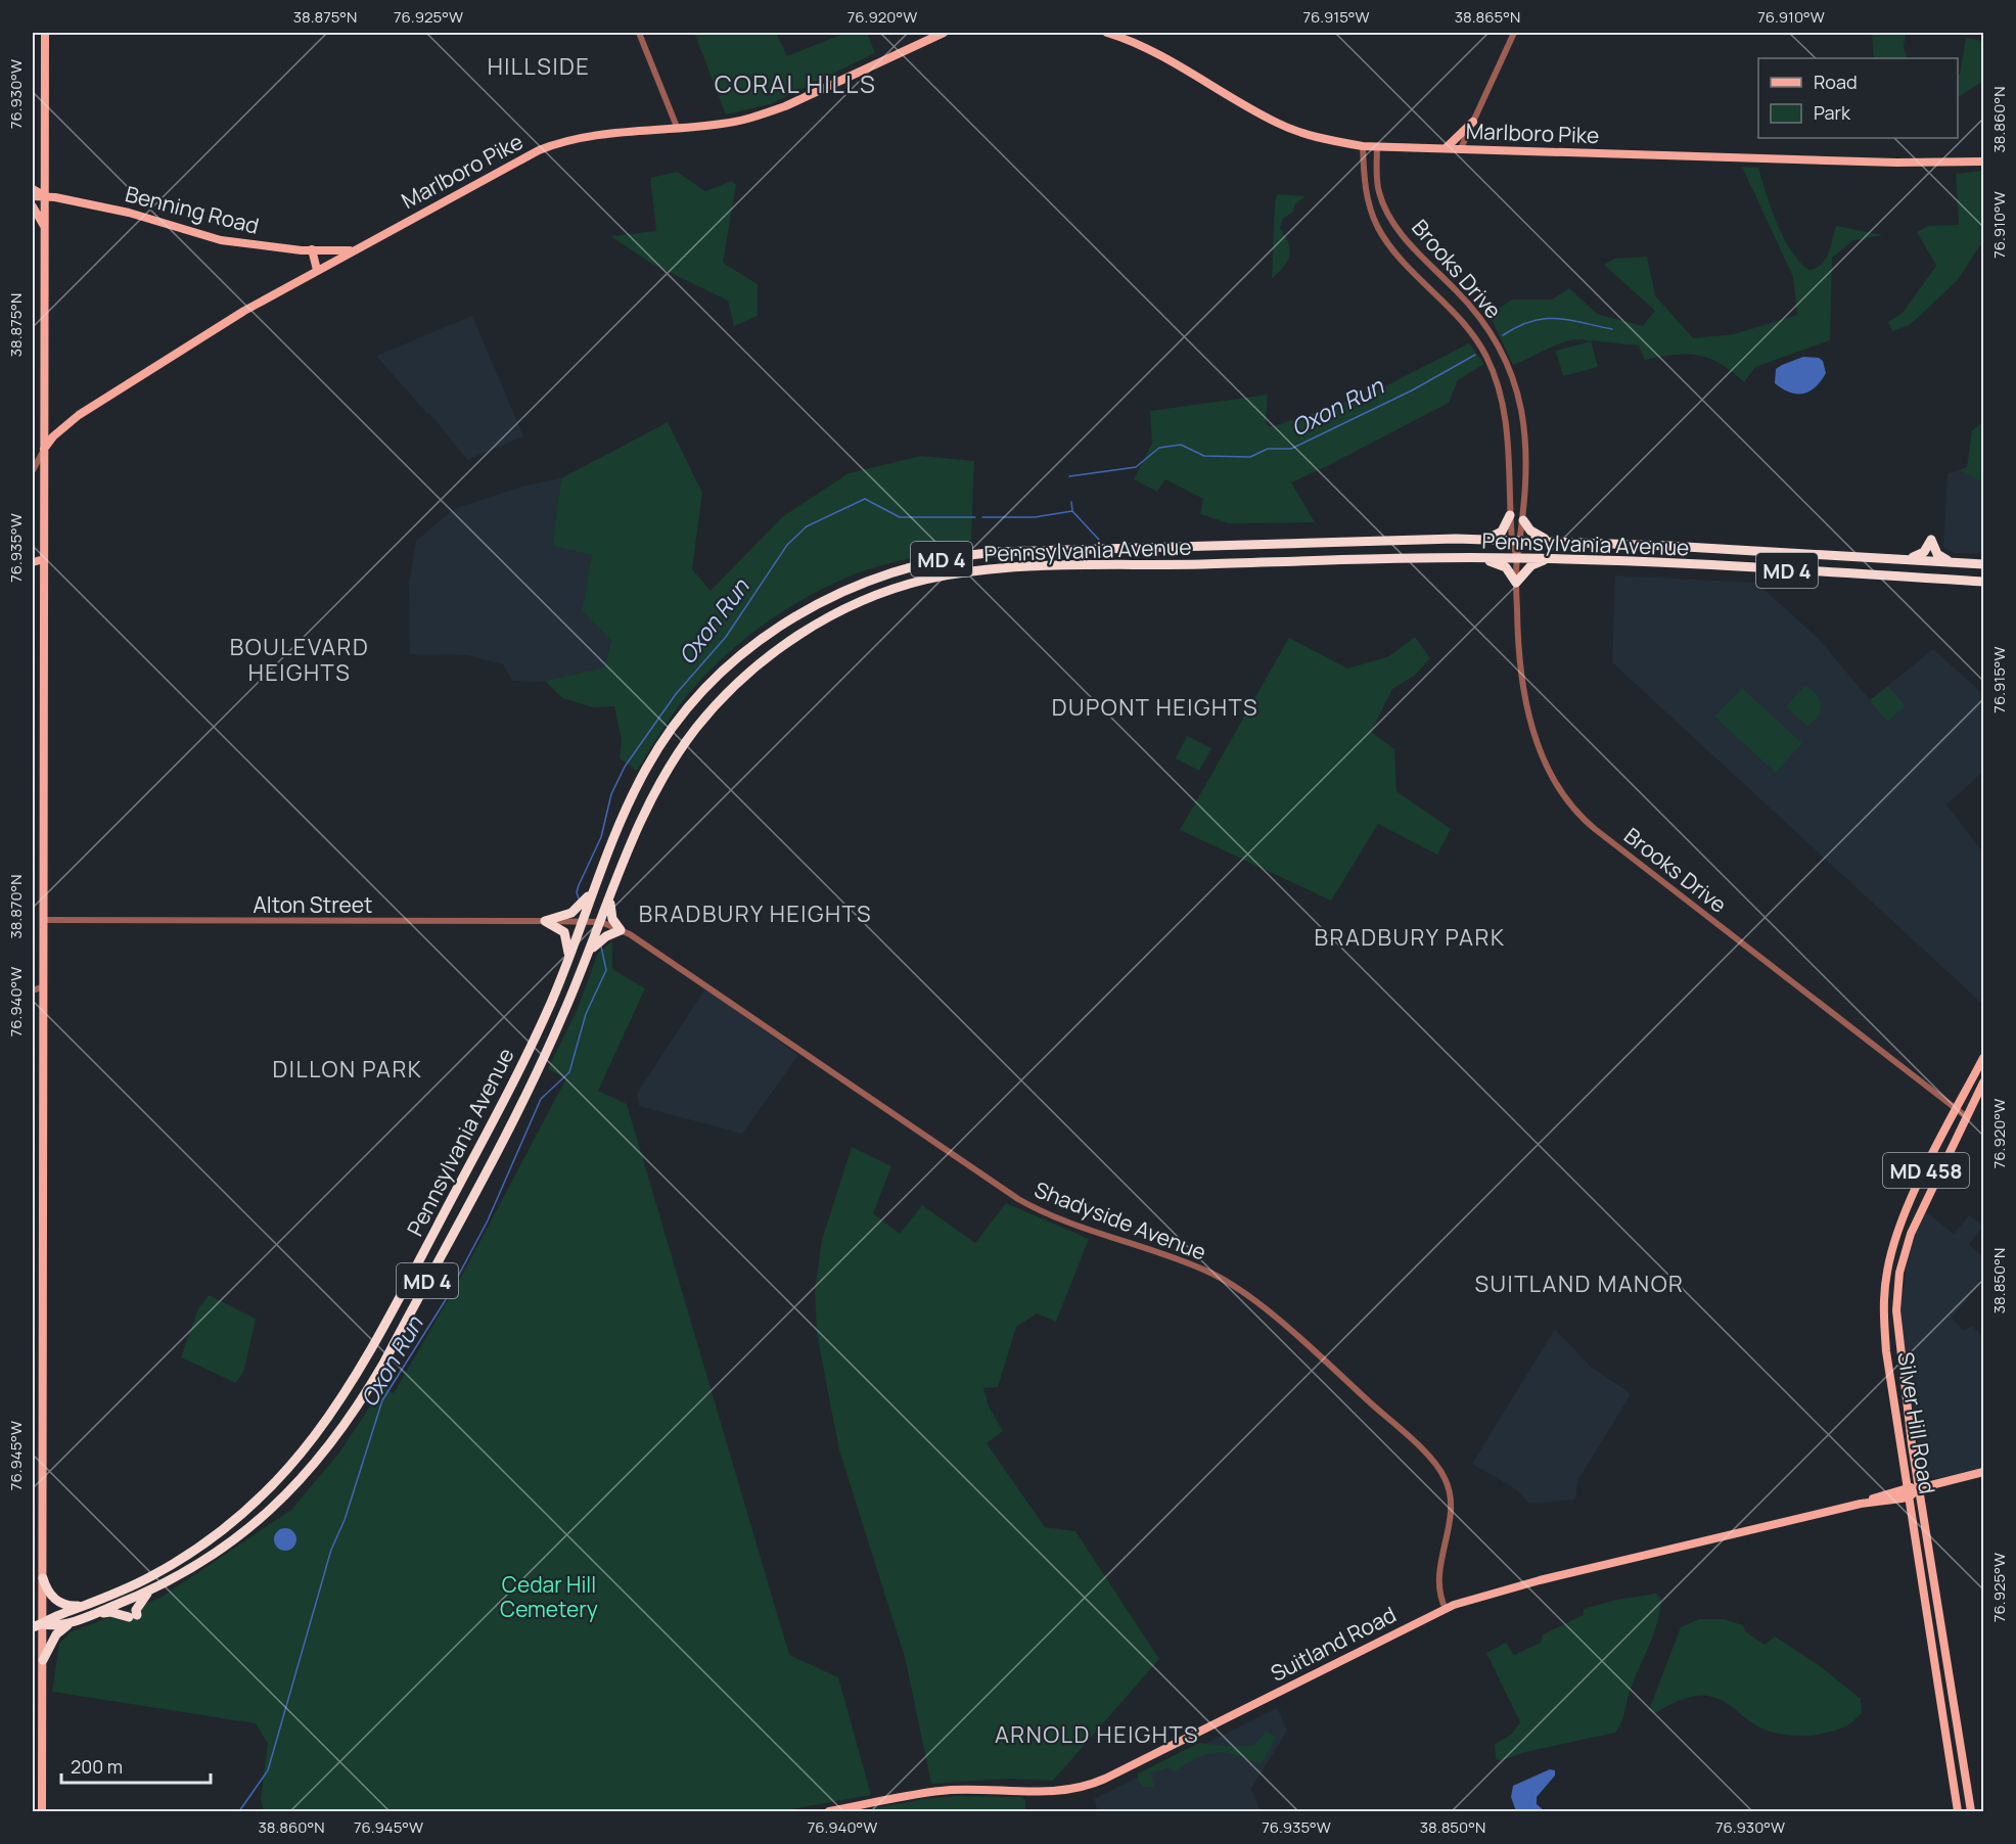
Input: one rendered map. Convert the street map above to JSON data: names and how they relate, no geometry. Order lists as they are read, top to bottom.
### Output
{
  "streets": {
    "highway": ["Pennsylvania Avenue", "MD 4"],
    "main road": [
      "Marlboro Pike",
      "Benning Road",
      "MD 458",
      "Silver Hill Road",
      "Suitland Road"
    ],
    "street": ["Brooks Drive", "Alton Street", "Shadyside Avenue"]
  },
  "crossings": [
    ["Marlboro Pike", "Benning Road"],
    ["Marlboro Pike", "Brooks Drive"],
    ["Brooks Drive", "Pennsylvania Avenue"],
    ["Brooks Drive", "Silver Hill Road"],
    ["Pennsylvania Avenue", "Alton Street"],
    ["Pennsylvania Avenue", "Shadyside Avenue"],
    ["Alton Street", "Shadyside Avenue"],
    ["Shadyside Avenue", "Suitland Road"],
    ["Silver Hill Road", "Suitland Road"]
  ],
  "districts": [
    "HILLSIDE",
    "CORAL HILLS",
    "BOULEVARD HEIGHTS",
    "DUPONT HEIGHTS",
    "BRADBURY HEIGHTS",
    "BRADBURY PARK",
    "DILLON PARK",
    "SUITLAND MANOR",
    "ARNOLD HEIGHTS"
  ],
  "water": ["Oxon Run"],
  "parks": ["Cedar Hill Cemetery"],
  "legend": ["Road", "Park"],
  "scale_bar": "200 m",
  "coordinates": [
    "38.875°N",
    "76.925°W",
    "76.920°W",
    "76.915°W",
    "38.865°N",
    "76.910°W",
    "76.930°W",
    "38.860°N",
    "76.935°W",
    "38.870°N",
    "76.940°W",
    "38.850°N",
    "76.945°W"
  ]
}
